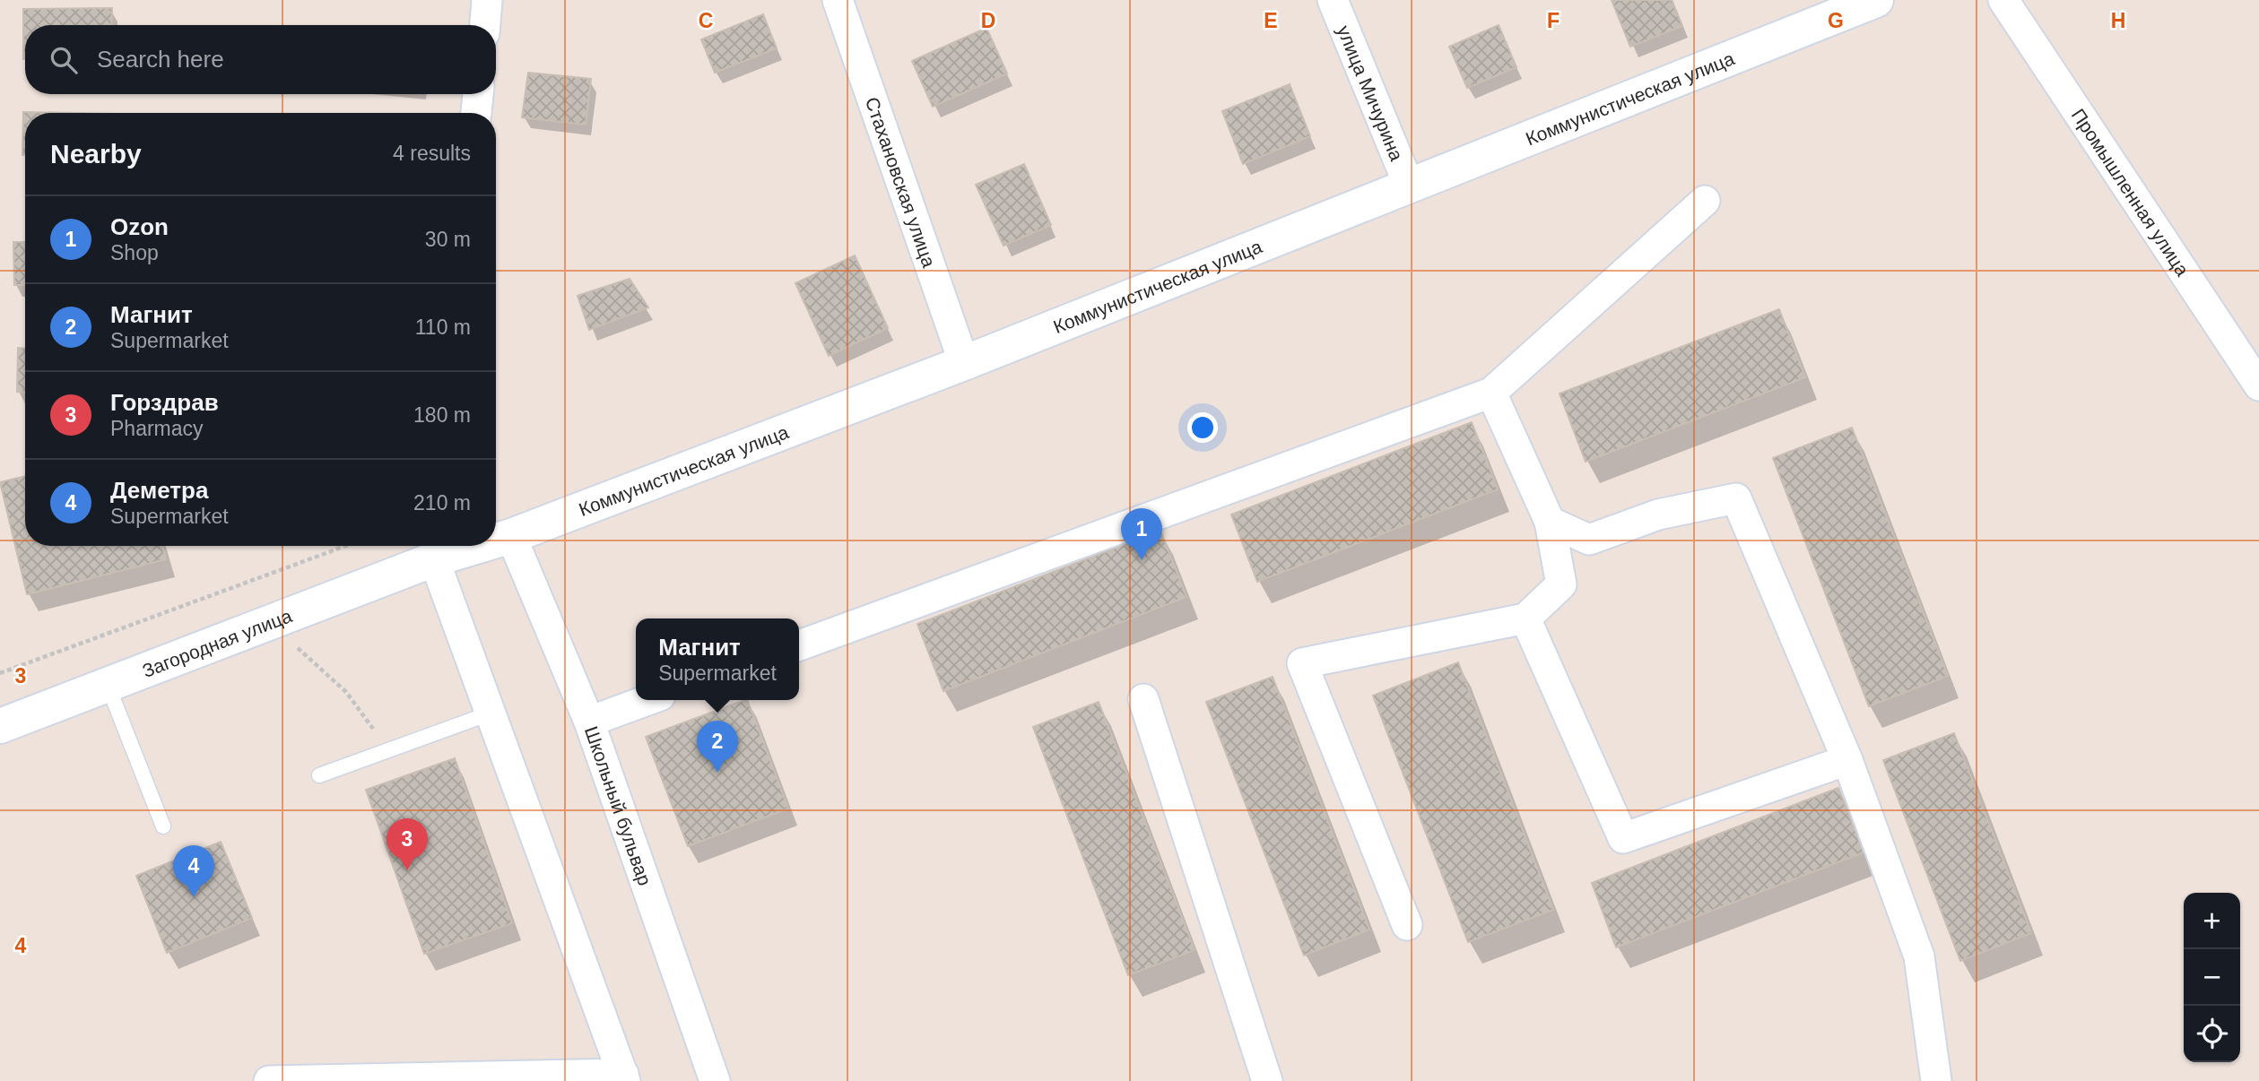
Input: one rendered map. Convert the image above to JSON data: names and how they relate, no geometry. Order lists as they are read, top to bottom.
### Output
{
  "streets": {
    "street": [
      "улица Мичурина",
      "Коммунистическая улица",
      "Стахановская улица",
      "Промышленная улица",
      "Загородная улица",
      "Школьный бульвар"
    ]
  },
  "crossings": [
    ["улица Мичурина", "Коммунистическая улица"],
    ["Коммунистическая улица", "Стахановская улица"],
    ["Коммунистическая улица", "Загородная улица"],
    ["Коммунистическая улица", "Школьный бульвар"]
  ],
  "page": {
    "search": "Search here",
    "heading": ["Nearby", "4 results"],
    "list": [
      {
        "mark": "1",
        "name": "Ozon",
        "note": "Shop",
        "value": "30 m"
      },
      {
        "mark": "2",
        "name": "Магнит",
        "note": "Supermarket",
        "value": "110 m"
      },
      {
        "mark": "3",
        "name": "Горздрав",
        "note": "Pharmacy",
        "value": "180 m"
      },
      {
        "mark": "4",
        "name": "Деметра",
        "note": "Supermarket",
        "value": "210 m"
      }
    ],
    "pins": [
      "1",
      "2",
      "3",
      "4"
    ],
    "popup": ["Магнит", "Supermarket"],
    "map_buttons": ["+", "−"]
  },
  "grid": {
    "columns": [
      "C",
      "D",
      "E",
      "F",
      "G",
      "H"
    ],
    "rows": ["3", "4"]
  }
}
